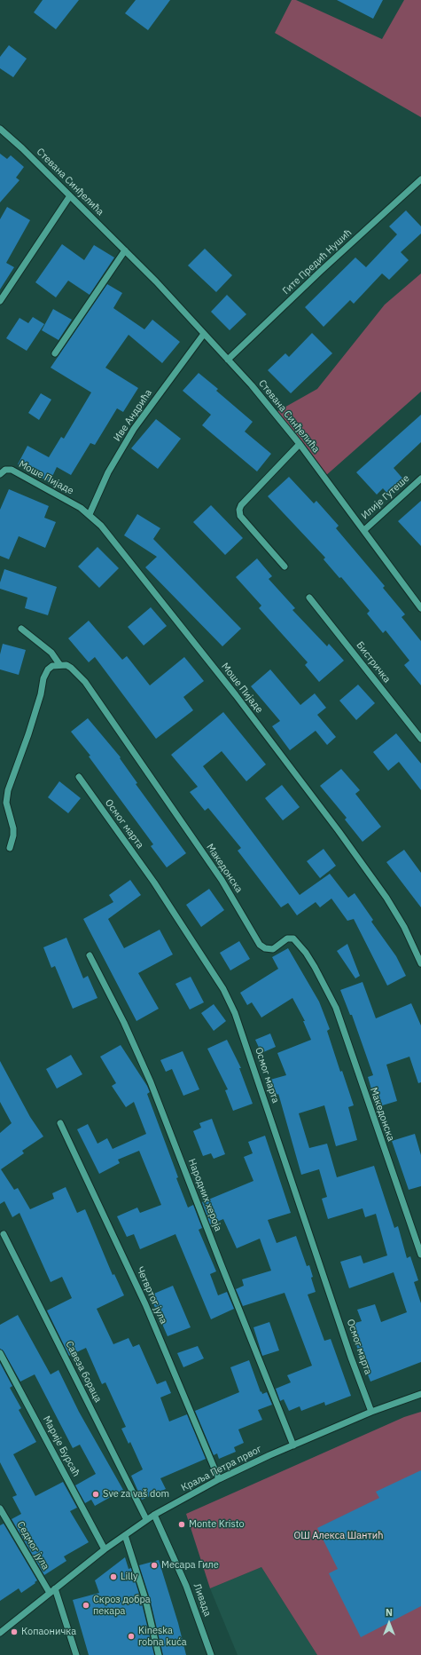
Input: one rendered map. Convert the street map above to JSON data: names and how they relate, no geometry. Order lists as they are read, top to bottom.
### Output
{
  "streets": {
    "street": [
      "Стевана Синђелића",
      "Гите Предић Нушић",
      "Иве Андрића",
      "Моше Пијаде",
      "Илије Гутеше",
      "Бистричка",
      "Осмог марта",
      "Македонска",
      "Народних хероја",
      "Четвртог јула",
      "Савеза бораца",
      "Марије Бурсаћ",
      "Краља Петра првог",
      "Седмог јула",
      "Ливада"
    ]
  },
  "crossings": [
    ["Стевана Синђелића", "Гите Предић Нушић"],
    ["Стевана Синђелића", "Иве Андрића"],
    ["Стевана Синђелића", "Илије Гутеше"],
    ["Иве Андрића", "Моше Пијаде"],
    ["Осмог марта", "Краља Петра првог"],
    ["Народних хероја", "Краља Петра првог"],
    ["Четвртог јула", "Краља Петра првог"],
    ["Савеза бораца", "Краља Петра првог"],
    ["Марије Бурсаћ", "Краља Петра првог"],
    ["Краља Петра првог", "Седмог јула"],
    ["Краља Петра првог", "Ливада"]
  ],
  "parks": ["ОШ Алекса Шантић"],
  "places": [
    "Sve za vaš dom",
    "Monte Kristo",
    "Месара Гиле",
    "Lilly",
    "Скроз добра пекара",
    "Копаоничка",
    "Kineska robna kuća"
  ],
  "north": "top"
}
